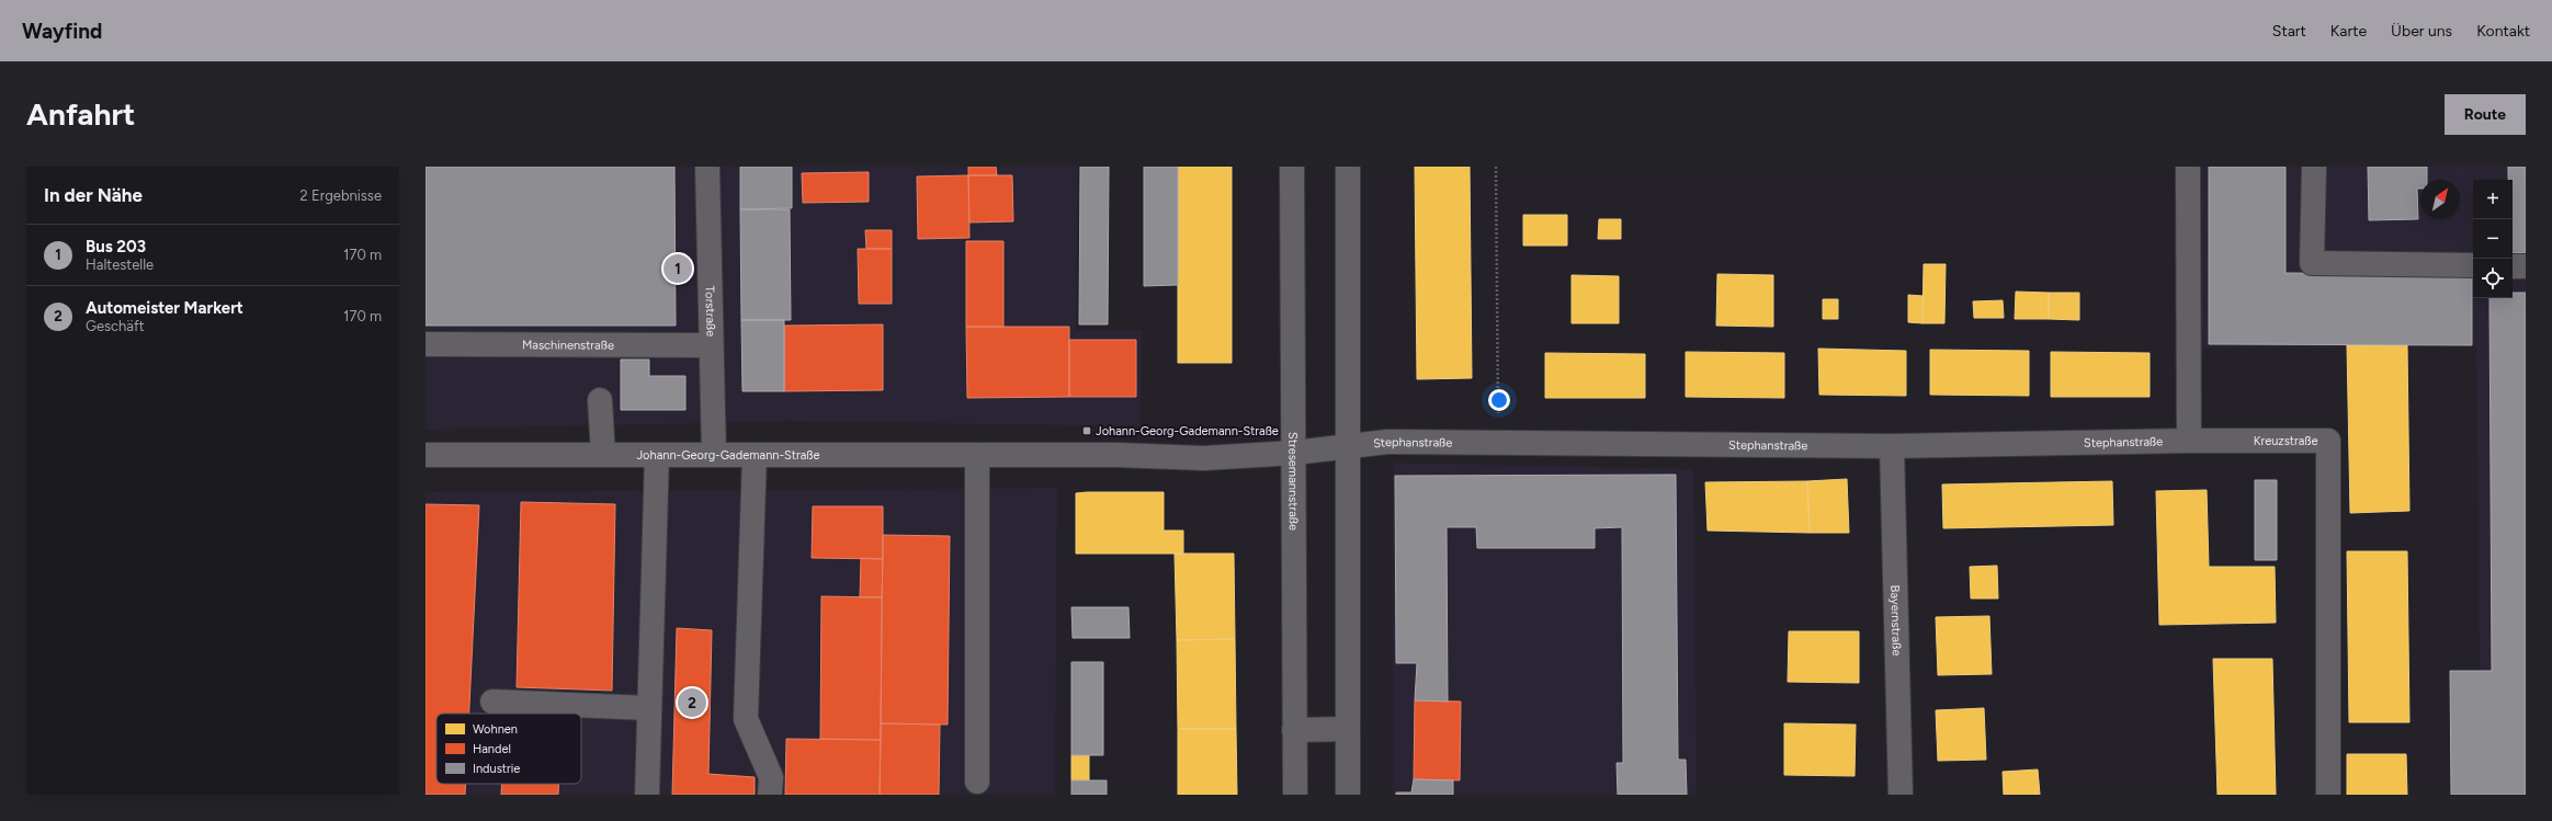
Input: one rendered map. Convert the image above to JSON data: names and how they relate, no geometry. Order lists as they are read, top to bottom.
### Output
{
  "streets": {
    "street": [
      "Torstraße",
      "Maschinenstraße",
      "Kreuzstraße",
      "Stephanstraße",
      "Johann-Georg-Gademann-Straße",
      "Stresemannstraße",
      "Bayernstraße"
    ]
  },
  "crossings": [
    ["Torstraße", "Maschinenstraße"],
    ["Torstraße", "Johann-Georg-Gademann-Straße"],
    ["Kreuzstraße", "Stephanstraße"],
    ["Stephanstraße", "Johann-Georg-Gademann-Straße"],
    ["Stephanstraße", "Bayernstraße"],
    ["Johann-Georg-Gademann-Straße", "Stresemannstraße"]
  ],
  "places": {
    "transit": ["Johann-Georg-Gademann-Straße"]
  },
  "legend": ["Wohnen", "Handel", "Industrie"],
  "north": "top right",
  "page": {
    "header": "Wayfind",
    "nav": [
      "Start",
      "Karte",
      "Über uns",
      "Kontakt"
    ],
    "buttons": "Route",
    "title": "Anfahrt",
    "heading": ["In der Nähe", "2 Ergebnisse"],
    "map_buttons": ["+", "−"],
    "list": [
      {
        "mark": "1",
        "name": "Bus 203",
        "note": "Haltestelle",
        "value": "170 m"
      },
      {
        "mark": "2",
        "name": "Automeister Markert",
        "note": "Geschäft",
        "value": "170 m"
      }
    ],
    "pins": ["1", "2"]
  }
}
